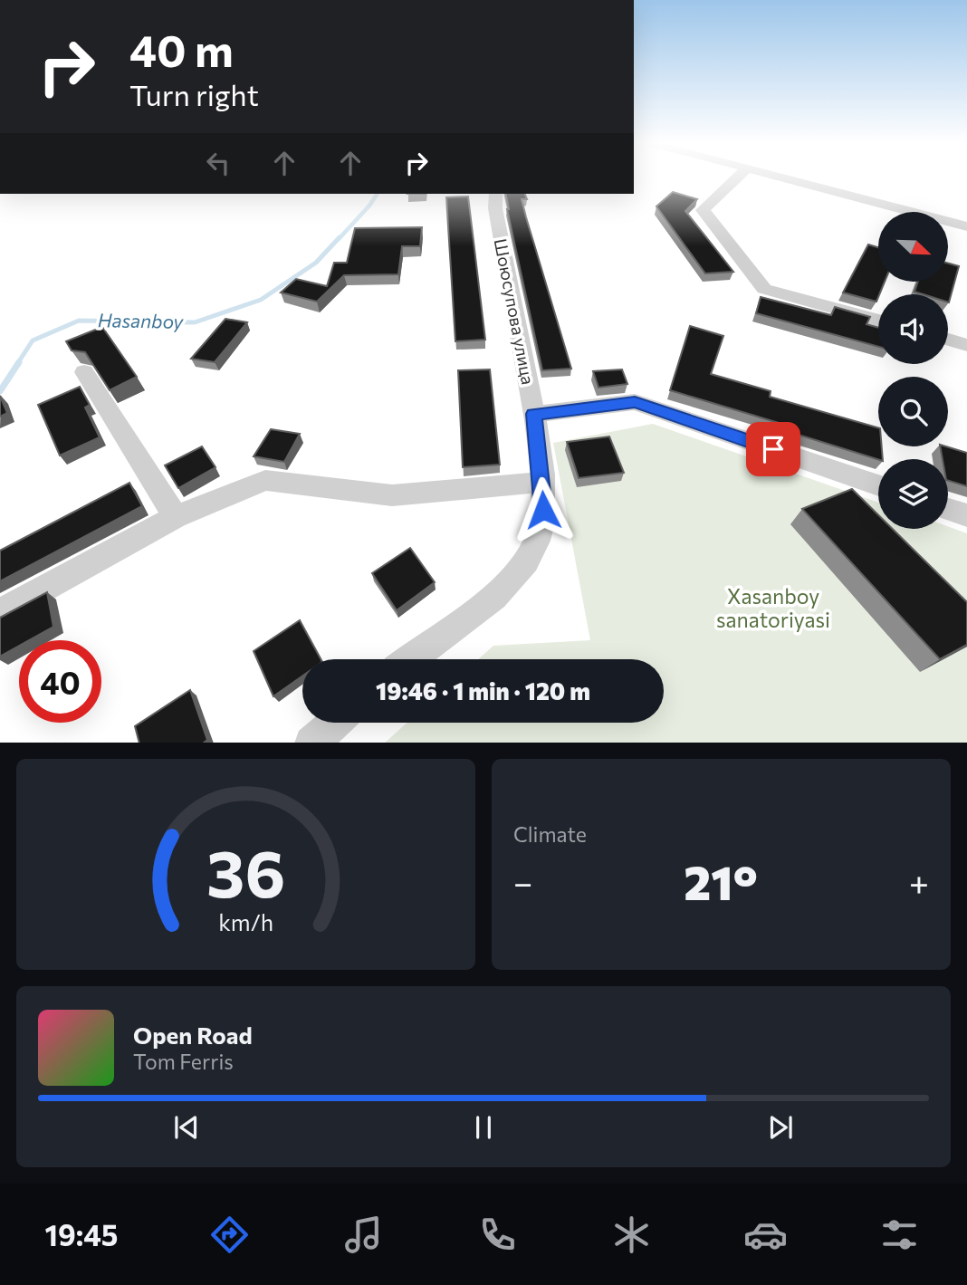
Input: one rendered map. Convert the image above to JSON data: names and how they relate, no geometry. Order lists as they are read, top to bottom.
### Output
{
  "streets": {
    "street": ["Шоюсупова улица"]
  },
  "water": ["Hasanboy"],
  "parks": ["Xasanboy sanatoriyasi"],
  "north": "bottom right",
  "page": {
    "turn": ["40 m", "Turn right"],
    "limit": "40",
    "trip": "19:46 · 1 min · 120 m",
    "tile": "Climate",
    "heat": ["−", "21°", "+"],
    "song": ["Open Road", "Tom Ferris"],
    "tabs": "19:45",
    "gauge": ["36", "km/h"]
  }
}
